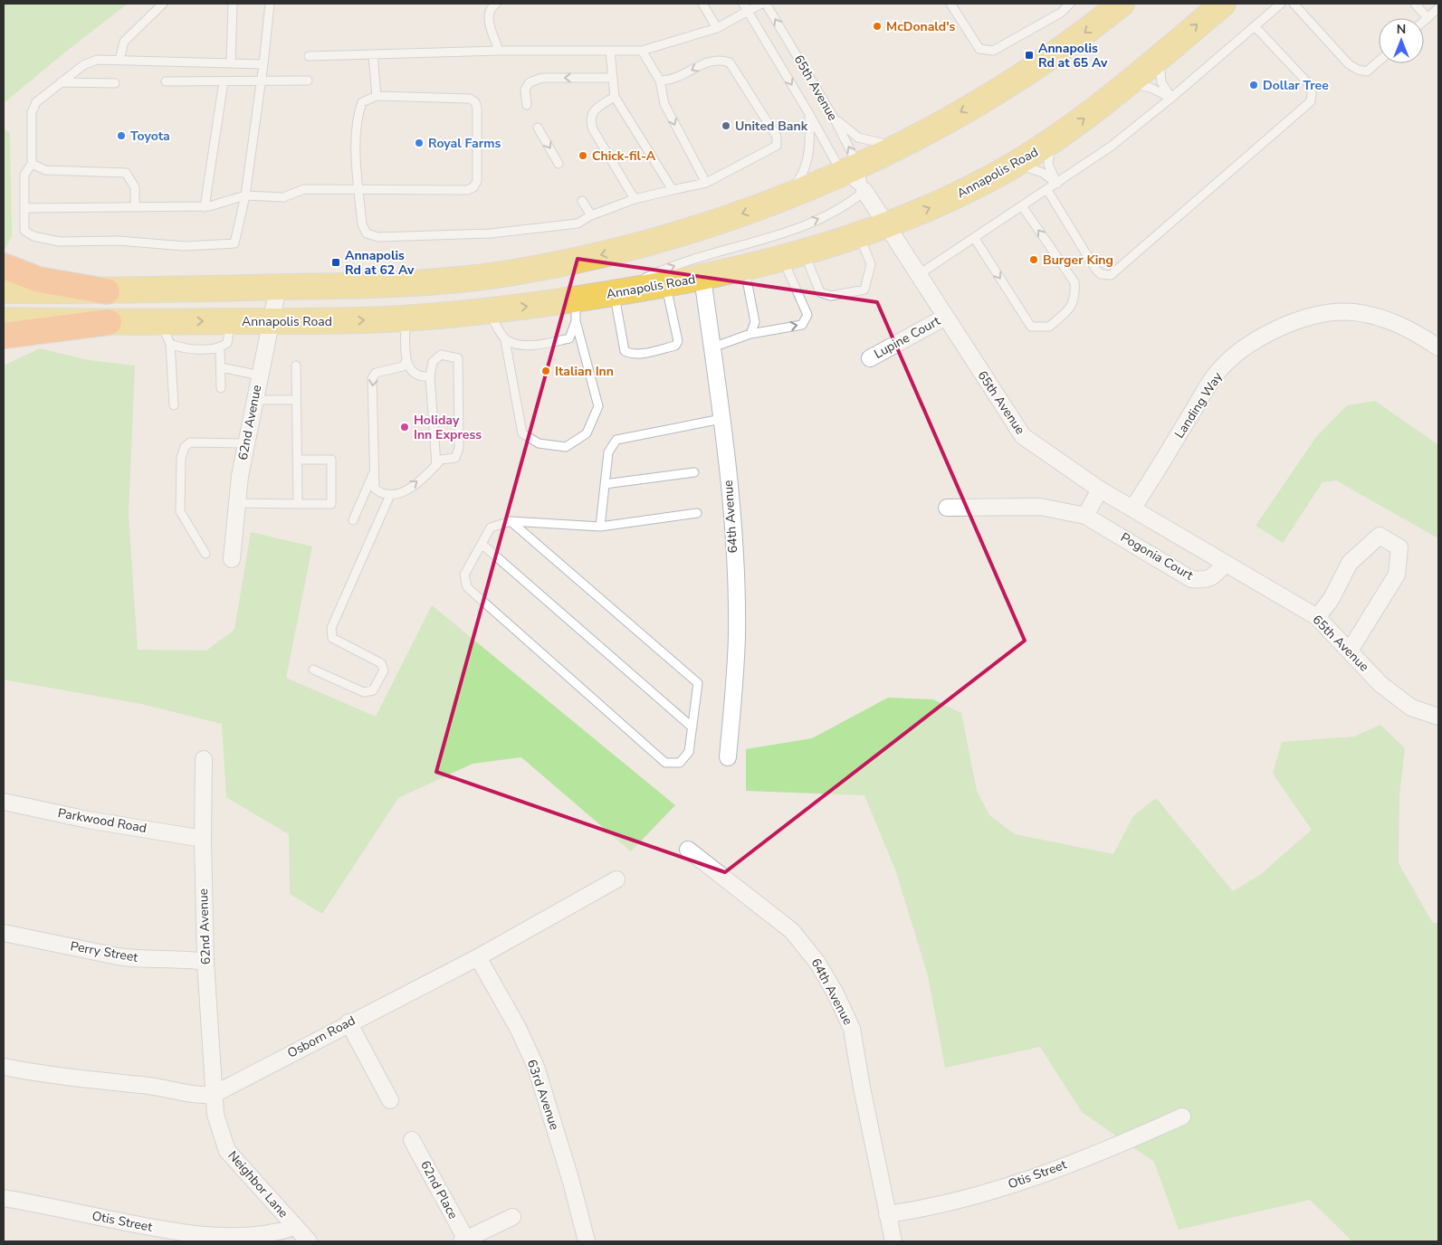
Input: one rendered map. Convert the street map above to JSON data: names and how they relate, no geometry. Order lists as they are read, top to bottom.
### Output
{
  "streets": {
    "main road": ["Annapolis Road"],
    "street": [
      "65th Avenue",
      "Lupine Court",
      "Landing Way",
      "62nd Avenue",
      "64th Avenue",
      "Pogonia Court",
      "Parkwood Road",
      "Perry Street",
      "Osborn Road",
      "63rd Avenue",
      "Otis Street",
      "Neighbor Lane",
      "62nd Place"
    ]
  },
  "crossings": [
    ["65th Avenue", "Annapolis Road"],
    ["65th Avenue", "Lupine Court"],
    ["65th Avenue", "Landing Way"],
    ["65th Avenue", "Pogonia Court"],
    ["Annapolis Road", "62nd Avenue"],
    ["Annapolis Road", "64th Avenue"],
    ["62nd Avenue", "Parkwood Road"],
    ["62nd Avenue", "Perry Street"],
    ["62nd Avenue", "Osborn Road"],
    ["62nd Avenue", "Neighbor Lane"],
    ["64th Avenue", "Otis Street"],
    ["Osborn Road", "63rd Avenue"],
    ["Osborn Road", "Neighbor Lane"],
    ["Otis Street", "Neighbor Lane"]
  ],
  "places": {
    "other": [
      "McDonald's",
      "Dollar Tree",
      "United Bank",
      "Toyota",
      "Royal Farms",
      "Chick-fil-A",
      "Burger King",
      "Italian Inn",
      "Holiday Inn Express"
    ],
    "transit": ["Annapolis Rd at 65 Av", "Annapolis Rd at 62 Av"]
  },
  "north": "top"
}
